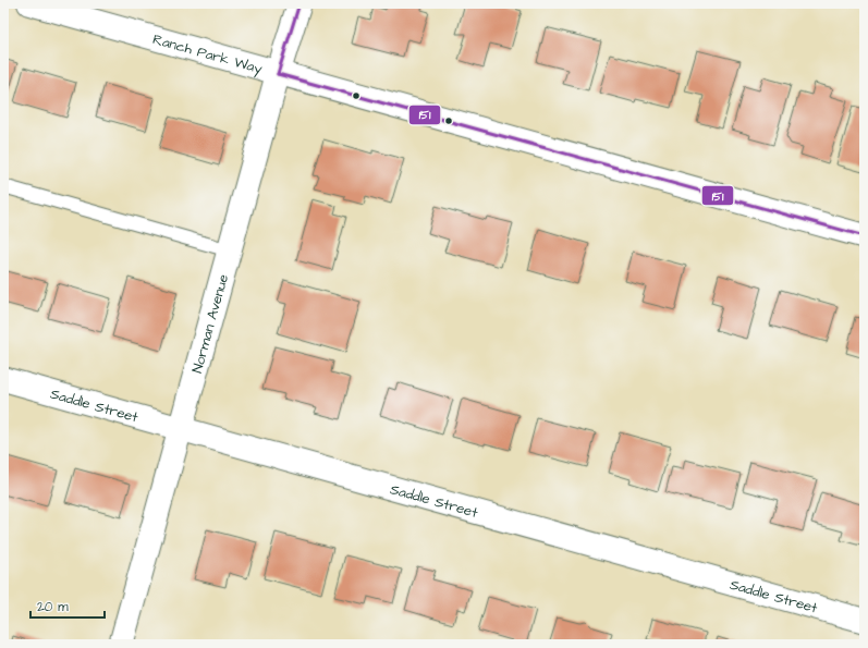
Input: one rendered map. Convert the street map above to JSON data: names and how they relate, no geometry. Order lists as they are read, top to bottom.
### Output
{
  "streets": {
    "street": ["Ranch Park Way", "Norman Avenue", "Saddle Street"]
  },
  "crossings": [
    ["Ranch Park Way", "Norman Avenue"],
    ["Norman Avenue", "Saddle Street"]
  ],
  "lines": ["transit line 151"],
  "scale_bar": "20 m"
}
